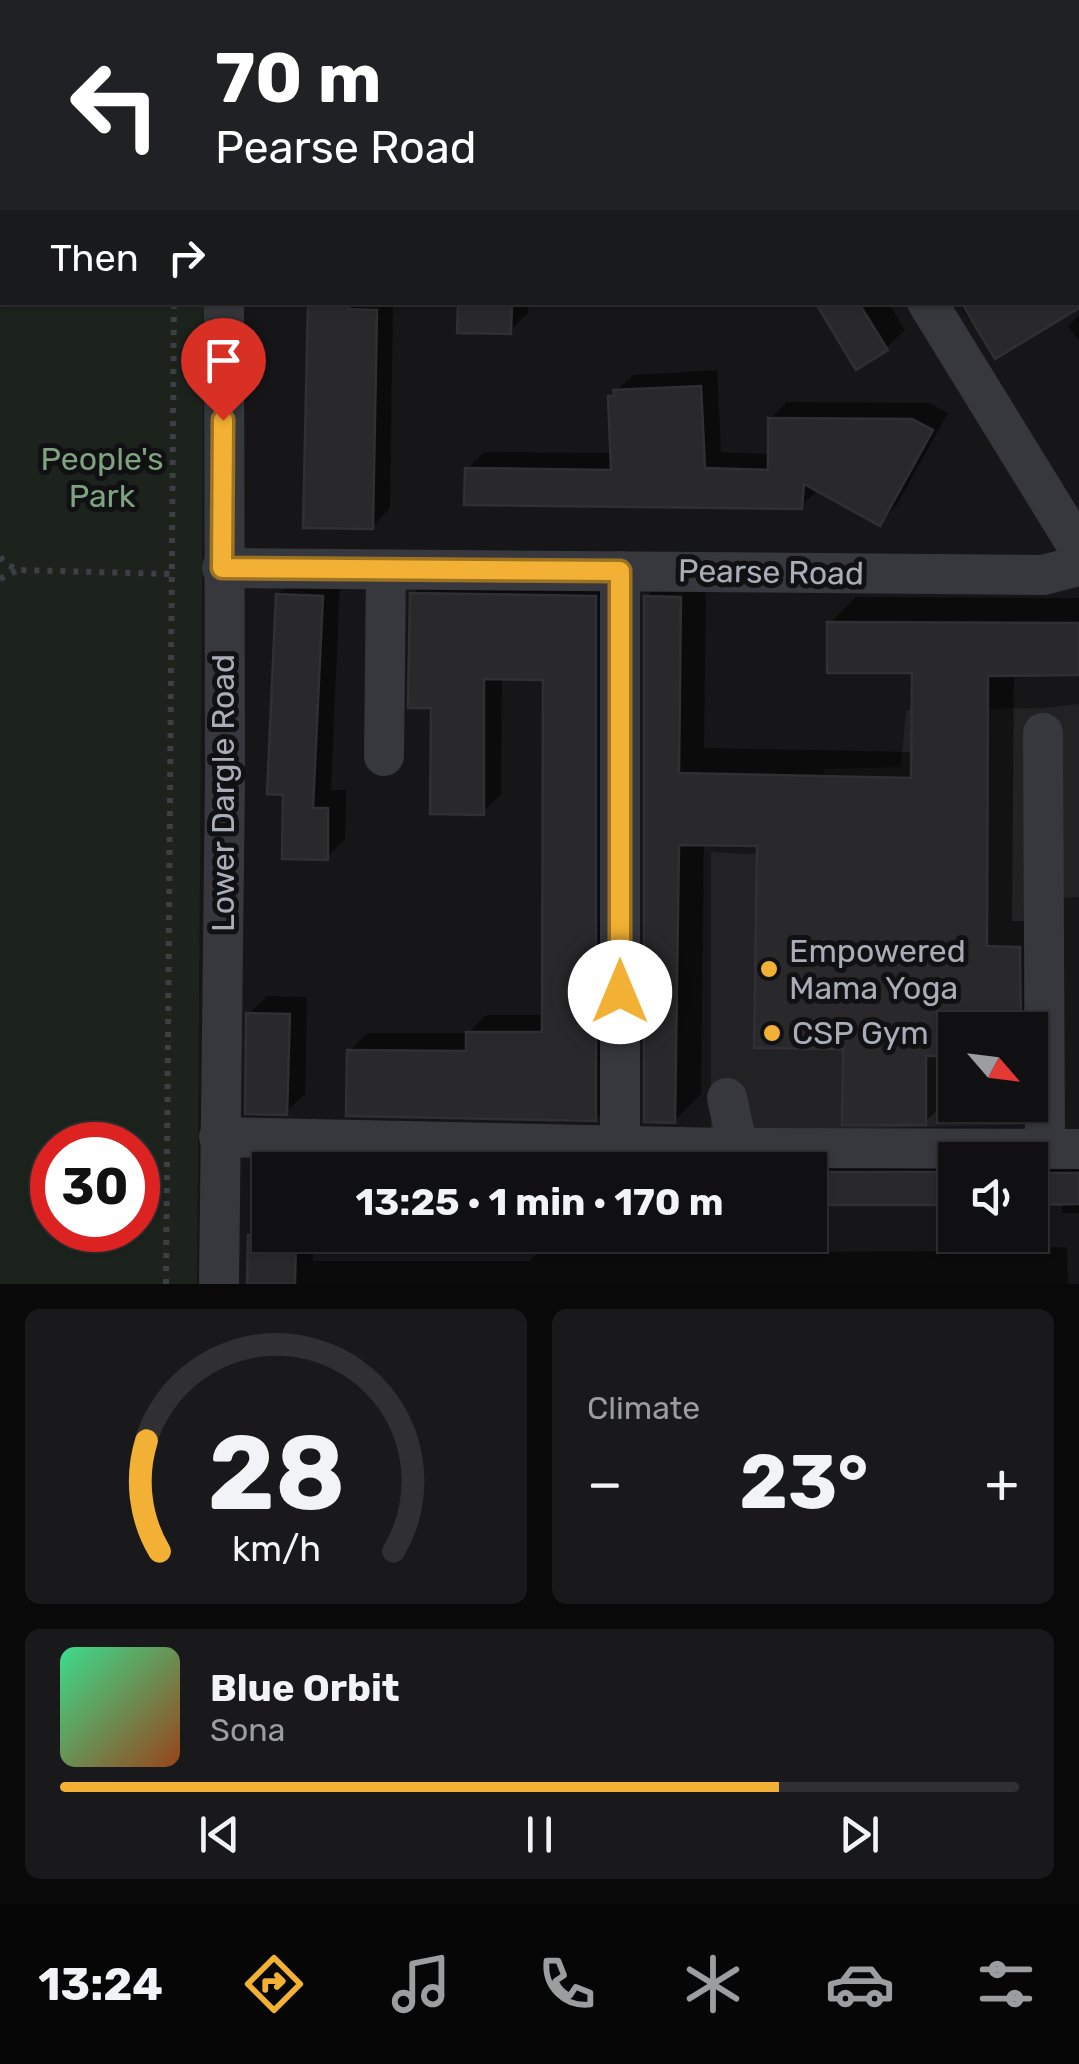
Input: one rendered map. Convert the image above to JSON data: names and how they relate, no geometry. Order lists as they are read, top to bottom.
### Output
{
  "streets": {
    "street": ["Pearse Road", "Lower Dargle Road"]
  },
  "crossings": [
    ["Pearse Road", "Lower Dargle Road"]
  ],
  "parks": ["People's Park"],
  "places": ["Empowered Mama Yoga", "CSP Gym"],
  "north": "bottom right",
  "page": {
    "turn": ["70 m", "Pearse Road"],
    "then": "Then",
    "limit": "30",
    "trip": "13:25 · 1 min · 170 m",
    "tile": "Climate",
    "heat": ["−", "23°", "+"],
    "song": ["Blue Orbit", "Sona"],
    "tabs": "13:24",
    "gauge": ["28", "km/h"]
  }
}
